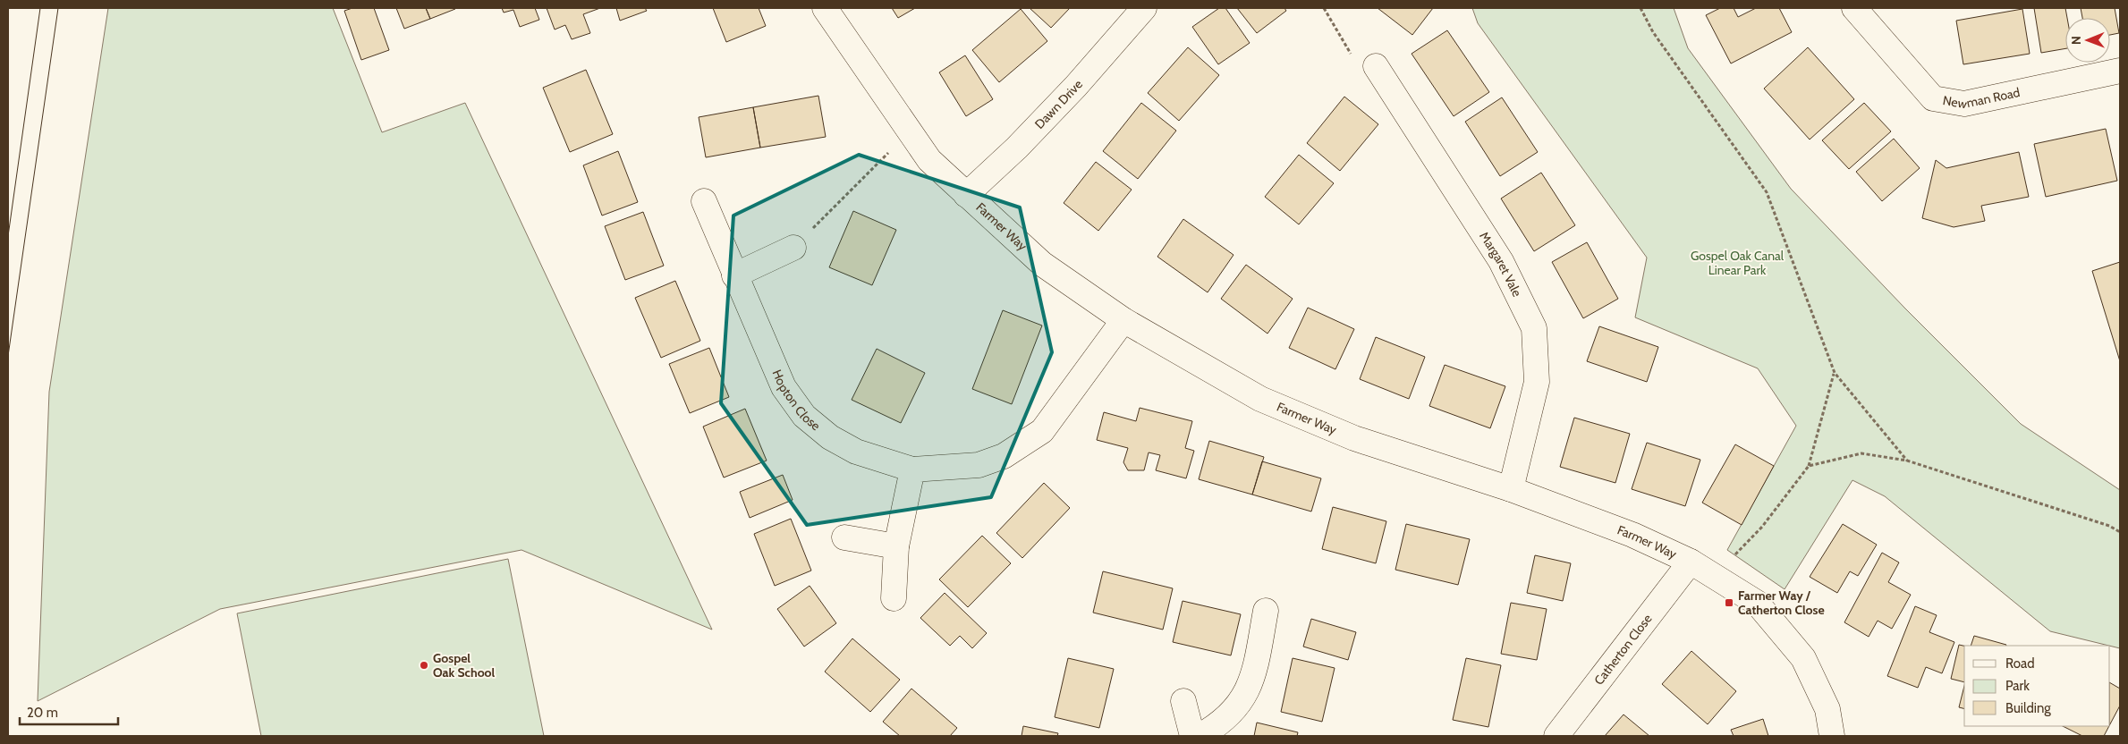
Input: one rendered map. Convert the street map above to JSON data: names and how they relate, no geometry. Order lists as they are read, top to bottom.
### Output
{
  "streets": {
    "street": [
      "Newman Road",
      "Dawn Drive",
      "Farmer Way",
      "Margaret Vale",
      "Hopton Close",
      "Catherton Close"
    ]
  },
  "crossings": [
    ["Dawn Drive", "Farmer Way"],
    ["Farmer Way", "Margaret Vale"],
    ["Farmer Way", "Hopton Close"],
    ["Farmer Way", "Catherton Close"]
  ],
  "parks": ["Gospel Oak Canal Linear Park"],
  "places": {
    "transit": ["Farmer Way / Catherton Close"],
    "other": ["Gospel Oak School"]
  },
  "legend": ["Road", "Park", "Building"],
  "scale_bar": "20 m",
  "north": "left"
}
